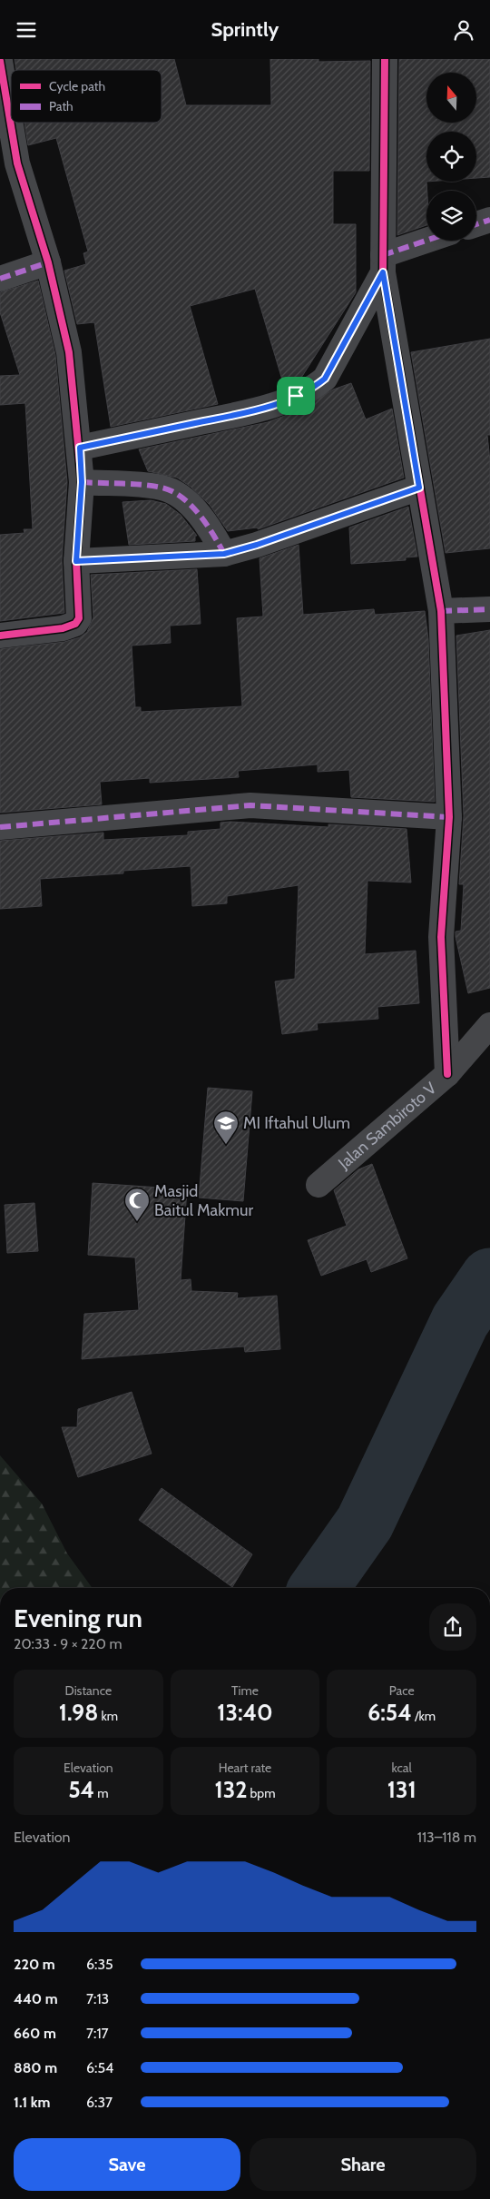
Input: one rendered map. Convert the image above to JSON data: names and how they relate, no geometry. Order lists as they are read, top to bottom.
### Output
{
  "streets": {
    "street": ["Jalan Sambiroto V"]
  },
  "places": {
    "school or university": ["MI Iftahul Ulum"],
    "mosque": ["Masjid Baitul Makmur"]
  },
  "legend": ["Cycle path", "Path"],
  "north": "top",
  "page": {
    "header": "Sprintly",
    "heading": ["Evening run", "20:33 · 9 × 220 m"],
    "stats": [
      ["Distance", "1.98 km"],
      ["Time", "13:40"],
      ["Pace", "6:54 /km"],
      ["Elevation", "54 m"],
      ["Heart rate", "132 bpm"],
      ["kcal", "131"]
    ],
    "chart": ["Elevation", "113–118 m"],
    "list": [
      {
        "name": "220 m",
        "note": "6:35"
      },
      {
        "name": "440 m",
        "note": "7:13"
      },
      {
        "name": "660 m",
        "note": "7:17"
      },
      {
        "name": "880 m",
        "note": "6:54"
      },
      {
        "name": "1.1 km",
        "note": "6:37"
      }
    ],
    "buttons": ["Save", "Share"]
  }
}
